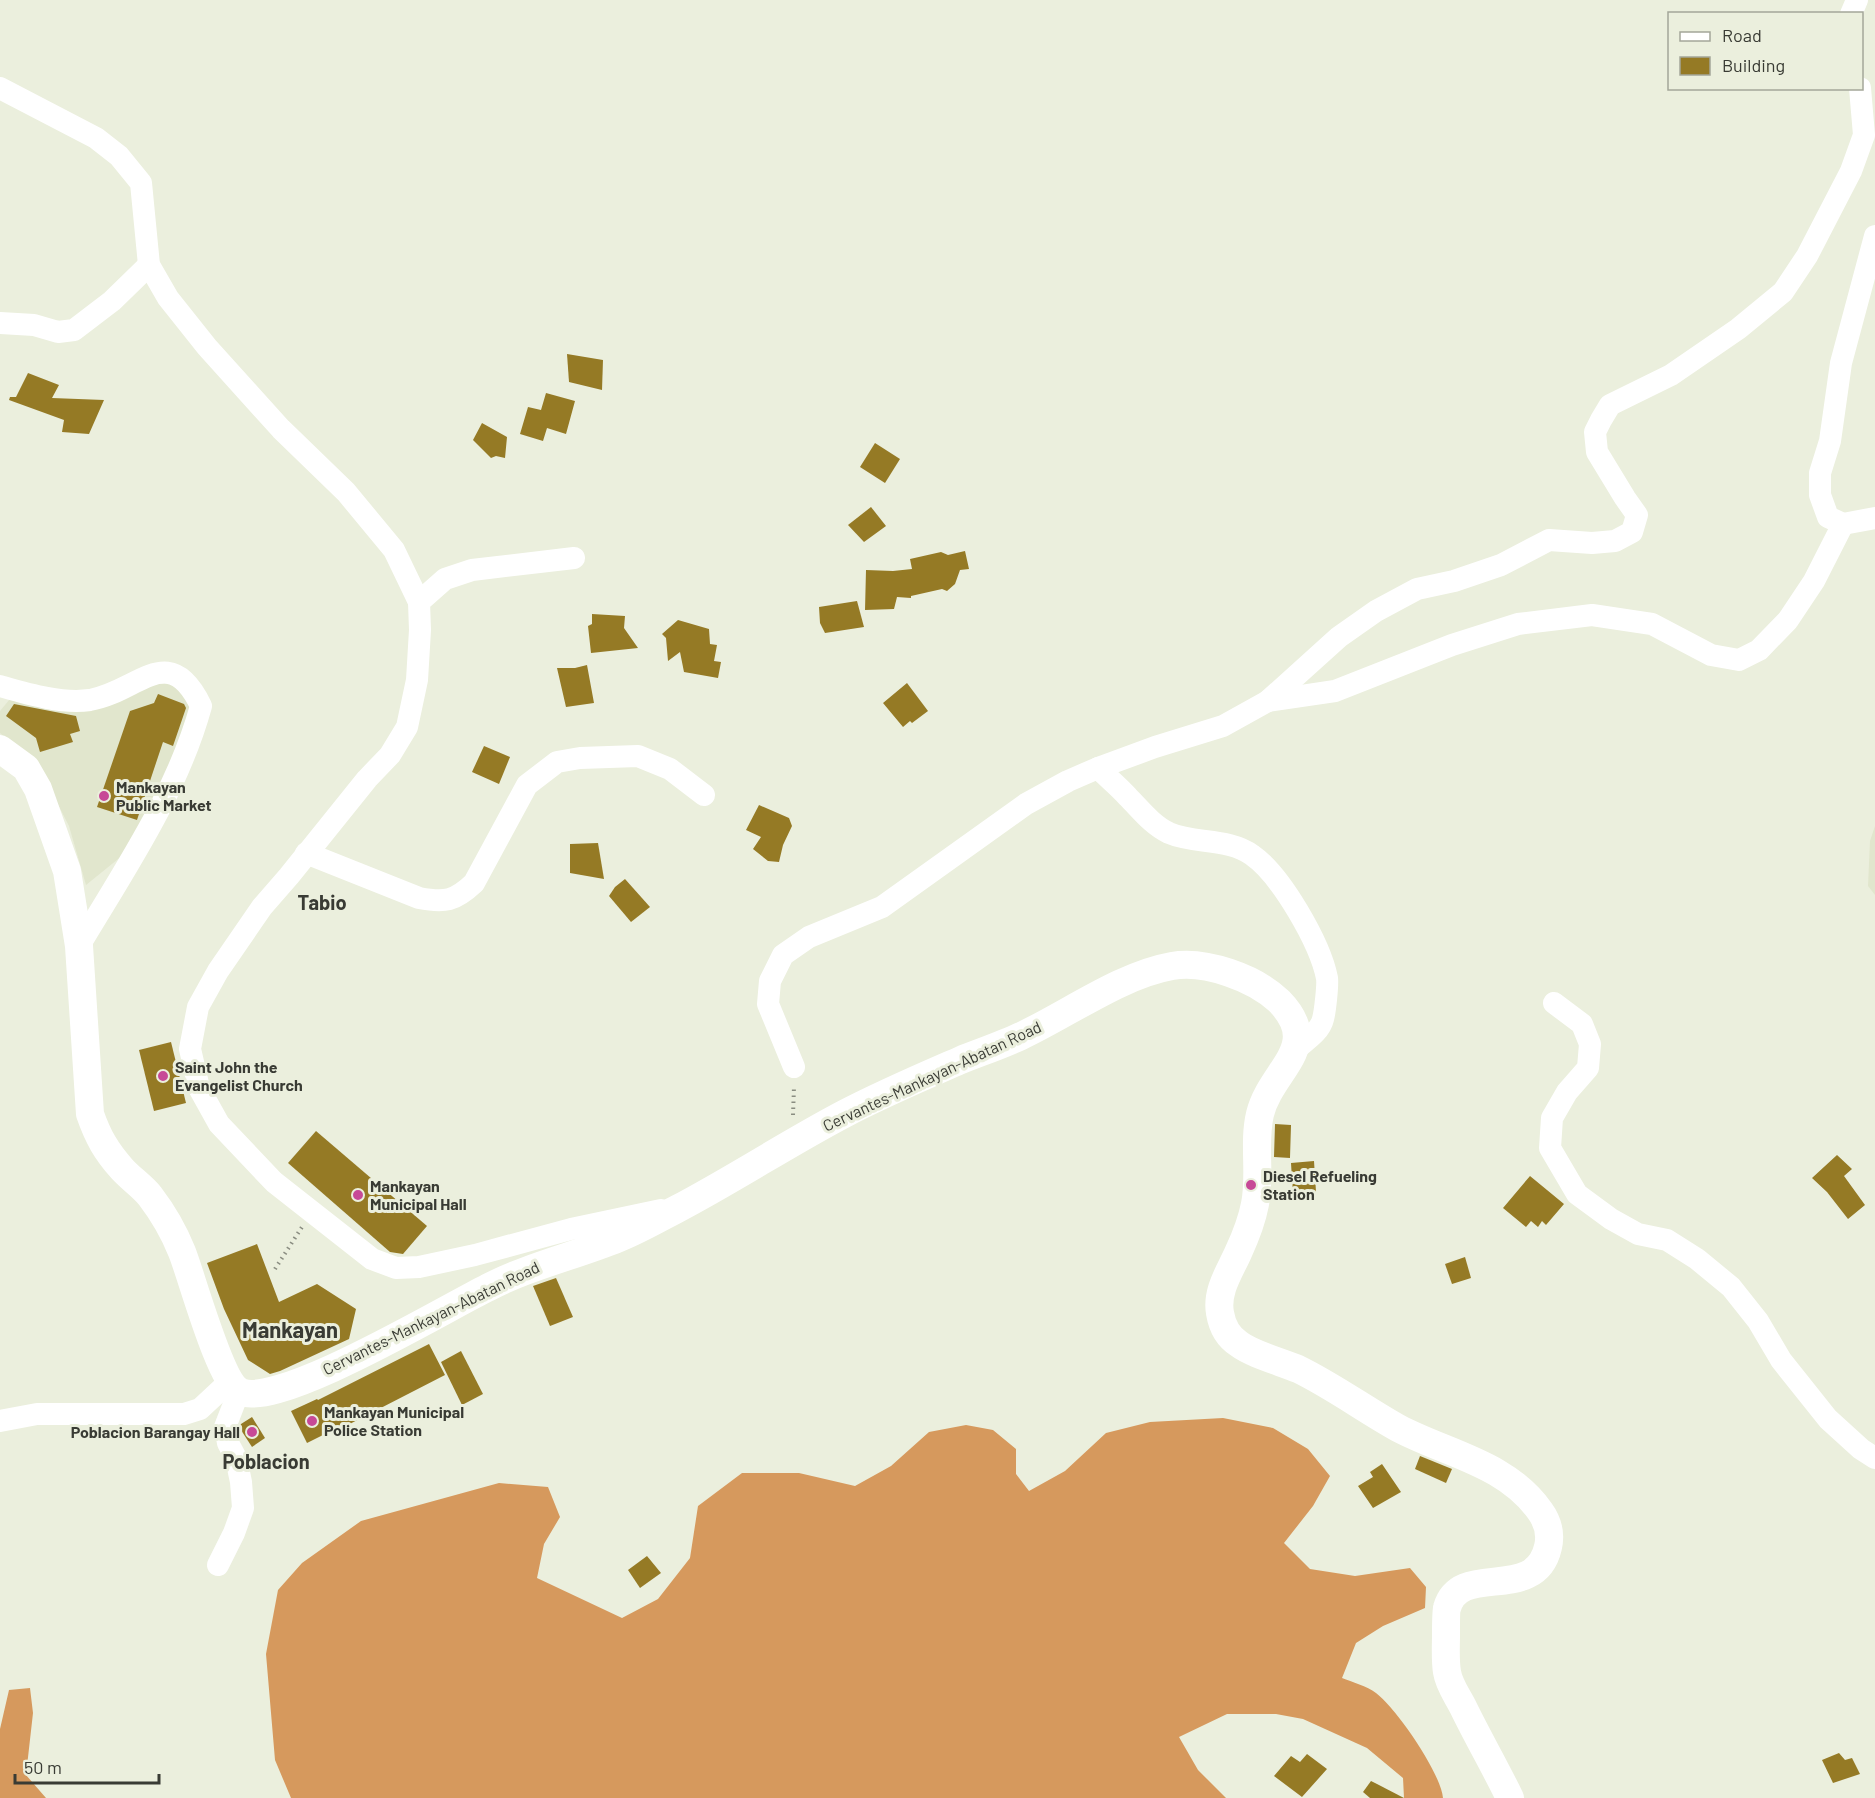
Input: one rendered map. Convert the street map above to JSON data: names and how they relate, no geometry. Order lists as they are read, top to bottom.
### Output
{
  "streets": {
    "main road": ["Cervantes-Mankayan-Abatan Road"]
  },
  "districts": ["Tabio", "Mankayan", "Poblacion"],
  "places": [
    "Mankayan Public Market",
    "Saint John the Evangelist Church",
    "Diesel Refueling Station",
    "Mankayan Municipal Hall",
    "Mankayan Municipal Police Station",
    "Poblacion Barangay Hall"
  ],
  "legend": ["Road", "Building"],
  "scale_bar": "50 m"
}
